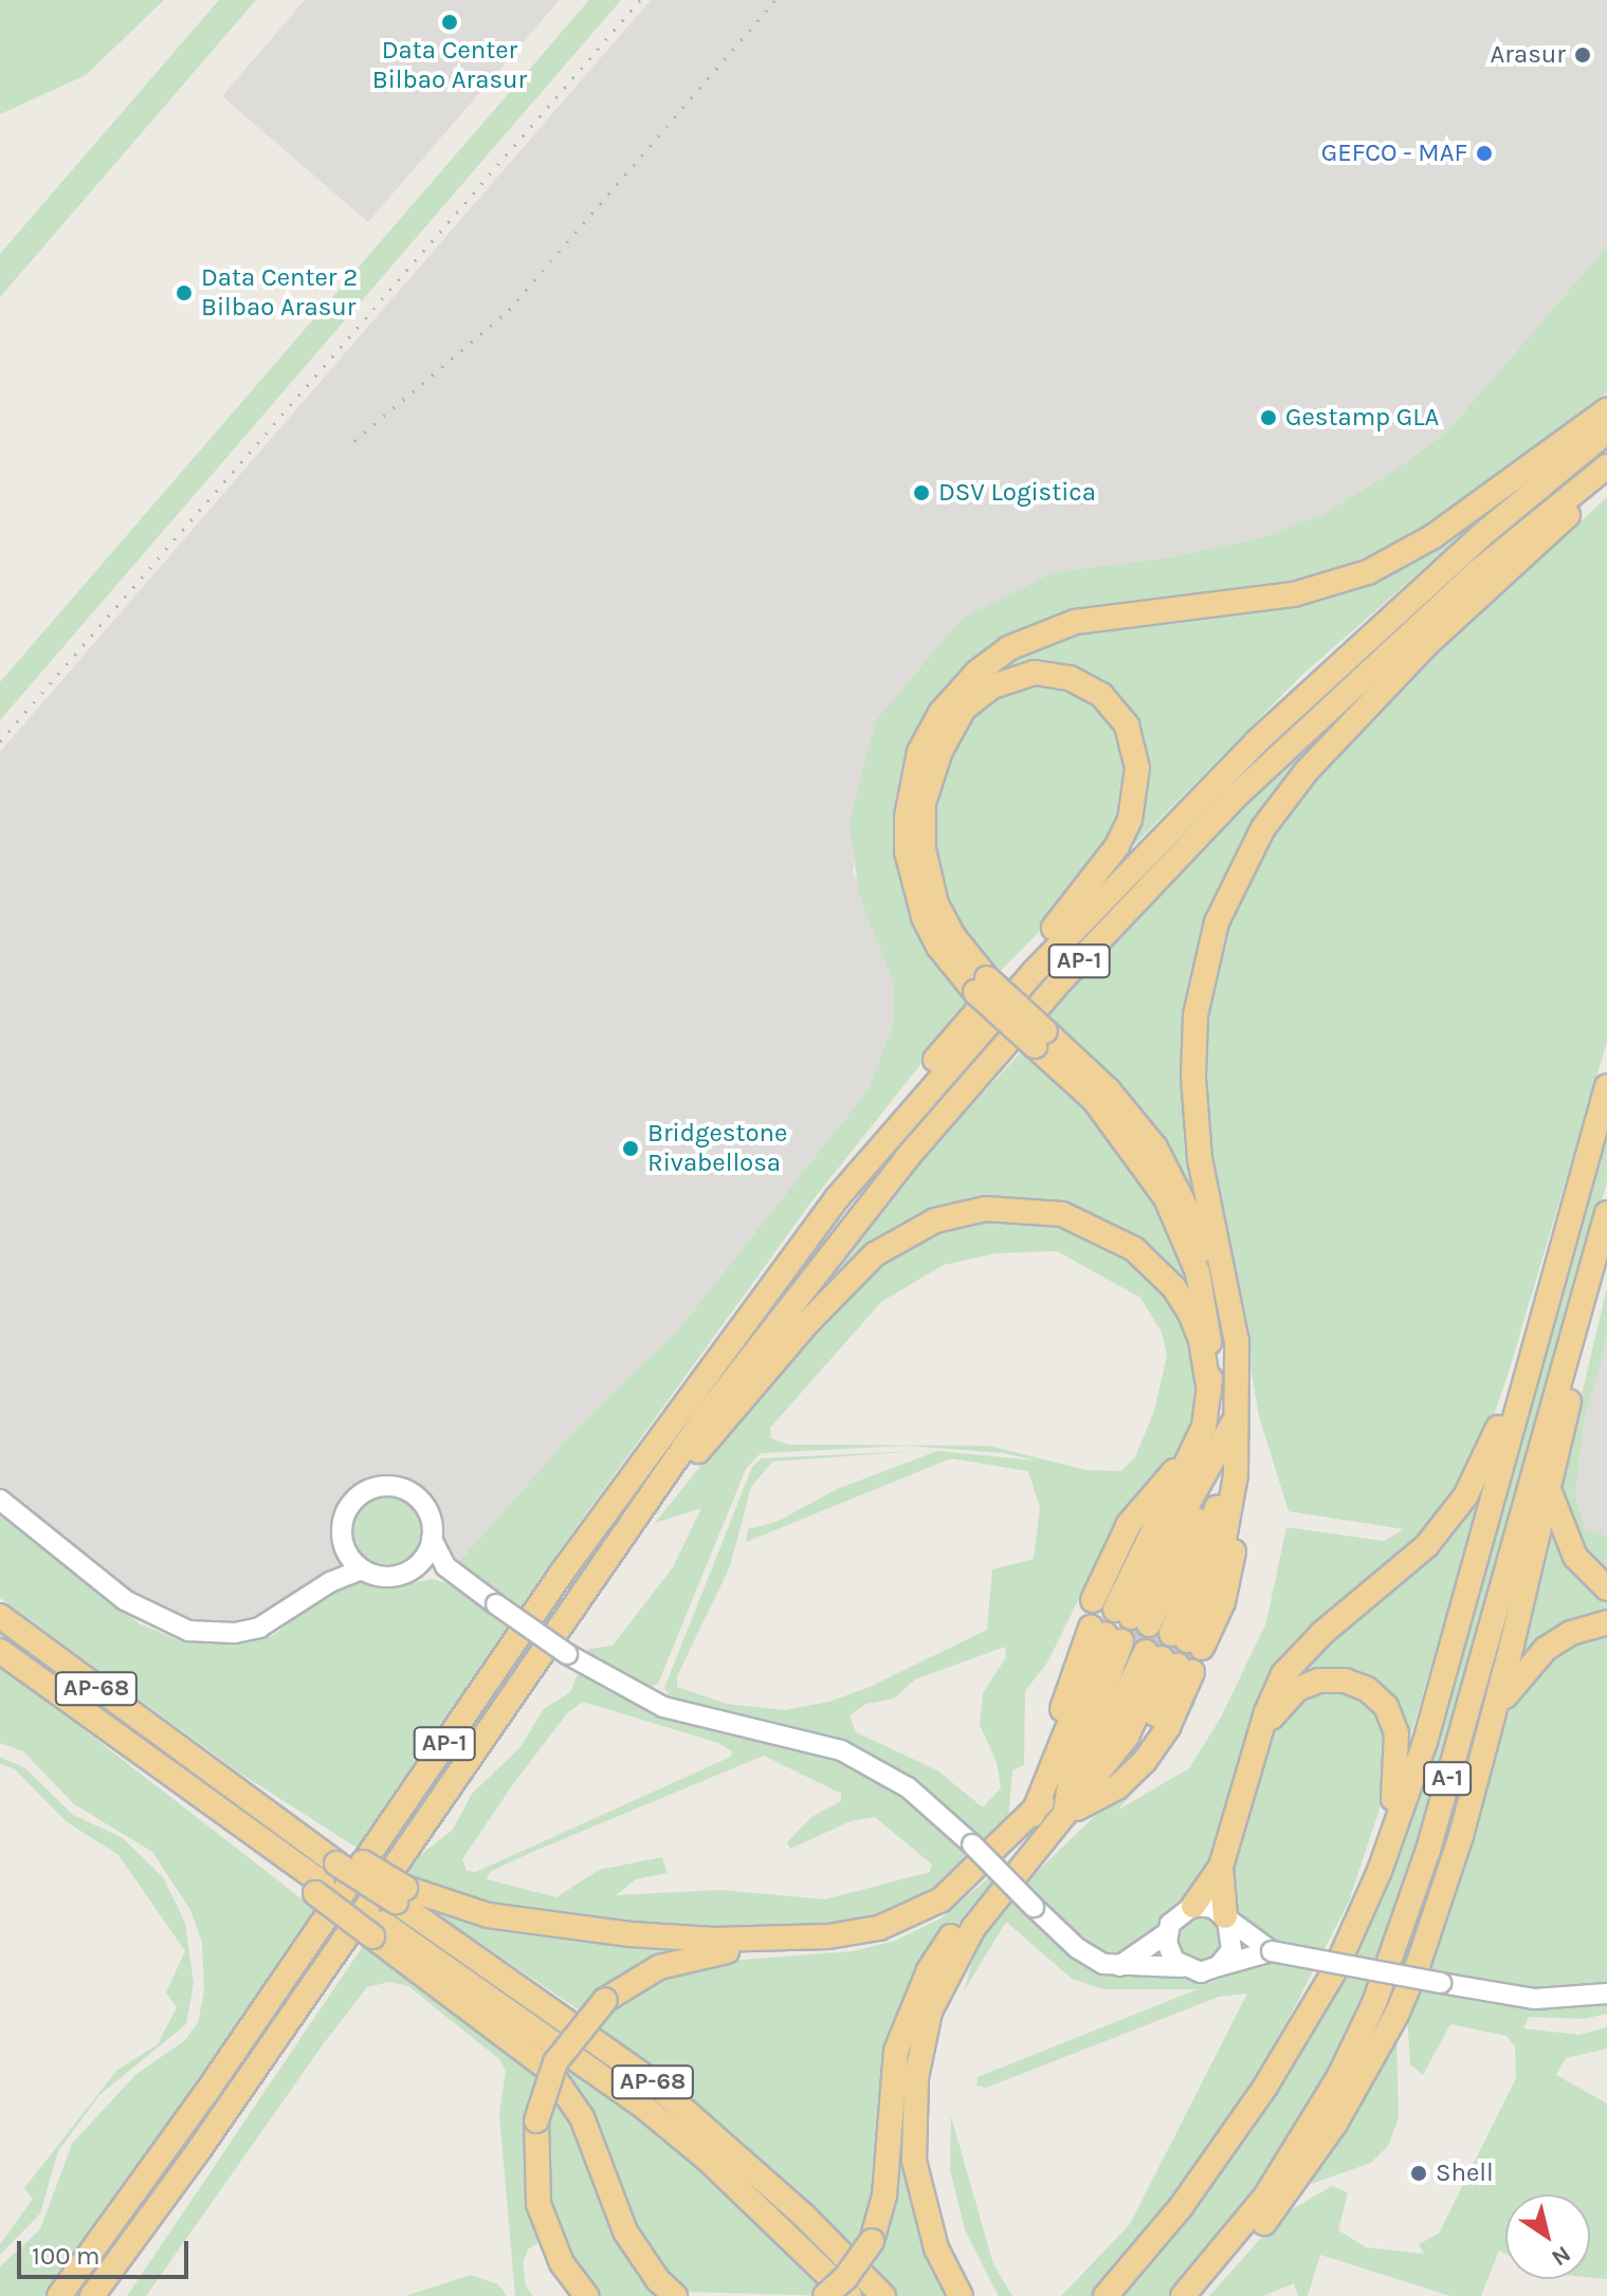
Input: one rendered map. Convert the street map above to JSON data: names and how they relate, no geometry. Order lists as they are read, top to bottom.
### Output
{
  "streets": {
    "highway": ["AP-1", "AP-68", "A-1"]
  },
  "places": [
    "Data Center Bilbao Arasur",
    "Arasur",
    "GEFCO - MAF",
    "Data Center 2 Bilbao Arasur",
    "Gestamp GLA",
    "DSV Logistica",
    "Bridgestone Rivabellosa",
    "Shell"
  ],
  "scale_bar": "100 m",
  "north": "bottom right"
}
